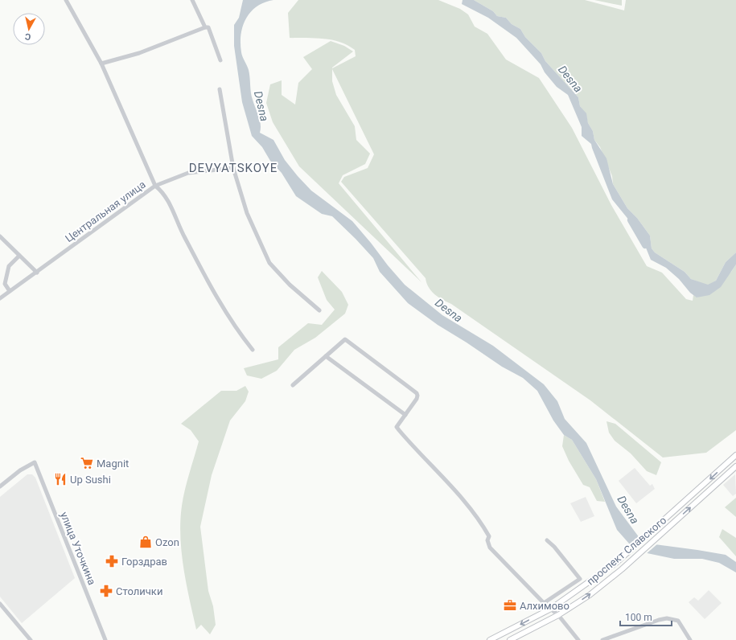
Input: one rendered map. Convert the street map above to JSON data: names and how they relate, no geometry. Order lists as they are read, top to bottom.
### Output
{
  "streets": {
    "main road": ["проспект Славского"],
    "street": ["Центральная улица", "улица Уточкина"]
  },
  "districts": ["DEVYATSKOYE"],
  "water": ["Desna"],
  "places": {
    "supermarket": ["Magnit"],
    "restaurant": ["Up Sushi"],
    "shop": ["Ozon"],
    "pharmacy": ["Горздрав", "Столички"],
    "office": ["Алхимово"]
  },
  "scale_bar": "100 m",
  "north": "bottom"
}
